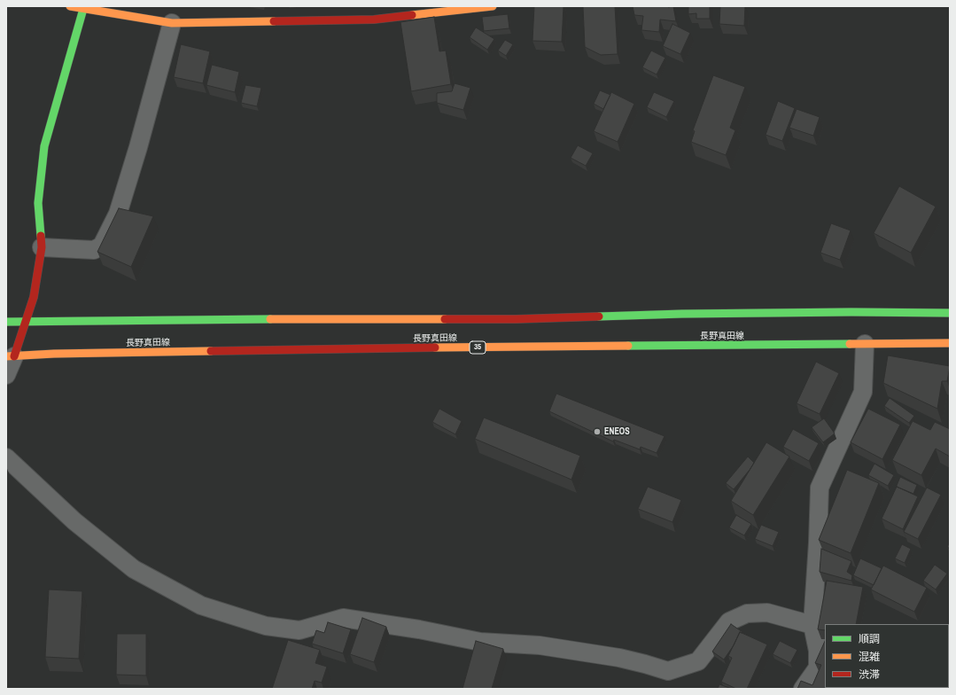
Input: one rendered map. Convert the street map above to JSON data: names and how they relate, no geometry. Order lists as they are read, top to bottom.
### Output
{
  "streets": {
    "main road": ["長野真田線", "35"]
  },
  "places": ["ENEOS"],
  "legend": ["順調", "混雑", "渋滞"]
}
